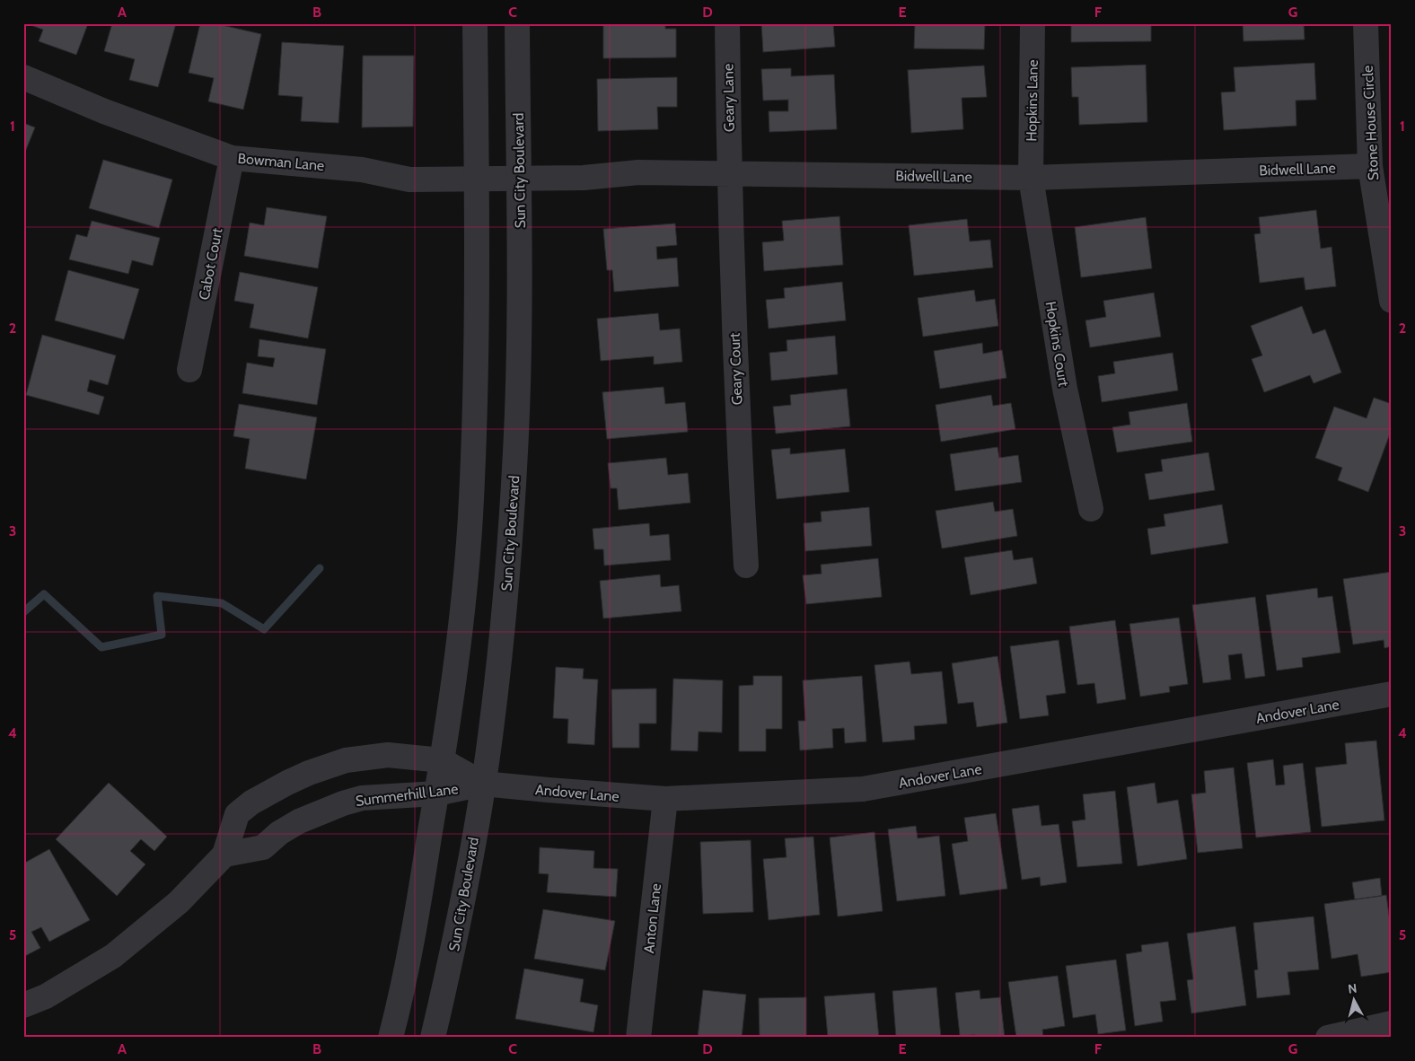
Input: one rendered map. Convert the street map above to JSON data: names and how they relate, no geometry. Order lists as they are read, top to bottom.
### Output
{
  "streets": {
    "street": [
      "Geary Lane",
      "Hopkins Lane",
      "Stone House Circle",
      "Bowman Lane",
      "Bidwell Lane",
      "Sun City Boulevard",
      "Cabot Court",
      "Hopkins Court",
      "Geary Court",
      "Andover Lane",
      "Summerhill Lane",
      "Anton Lane"
    ]
  },
  "crossings": [
    ["Geary Lane", "Bidwell Lane"],
    ["Geary Lane", "Geary Court"],
    ["Hopkins Lane", "Bidwell Lane"],
    ["Hopkins Lane", "Hopkins Court"],
    ["Stone House Circle", "Bidwell Lane"],
    ["Bowman Lane", "Bidwell Lane"],
    ["Bowman Lane", "Sun City Boulevard"],
    ["Bowman Lane", "Cabot Court"],
    ["Bidwell Lane", "Sun City Boulevard"],
    ["Bidwell Lane", "Hopkins Court"],
    ["Bidwell Lane", "Geary Court"],
    ["Sun City Boulevard", "Andover Lane"],
    ["Sun City Boulevard", "Summerhill Lane"],
    ["Andover Lane", "Summerhill Lane"],
    ["Andover Lane", "Anton Lane"]
  ],
  "north": "top",
  "grid": {
    "columns": [
      "A",
      "B",
      "C",
      "D",
      "E",
      "F",
      "G"
    ],
    "rows": [
      "1",
      "2",
      "3",
      "4",
      "5"
    ]
  }
}
